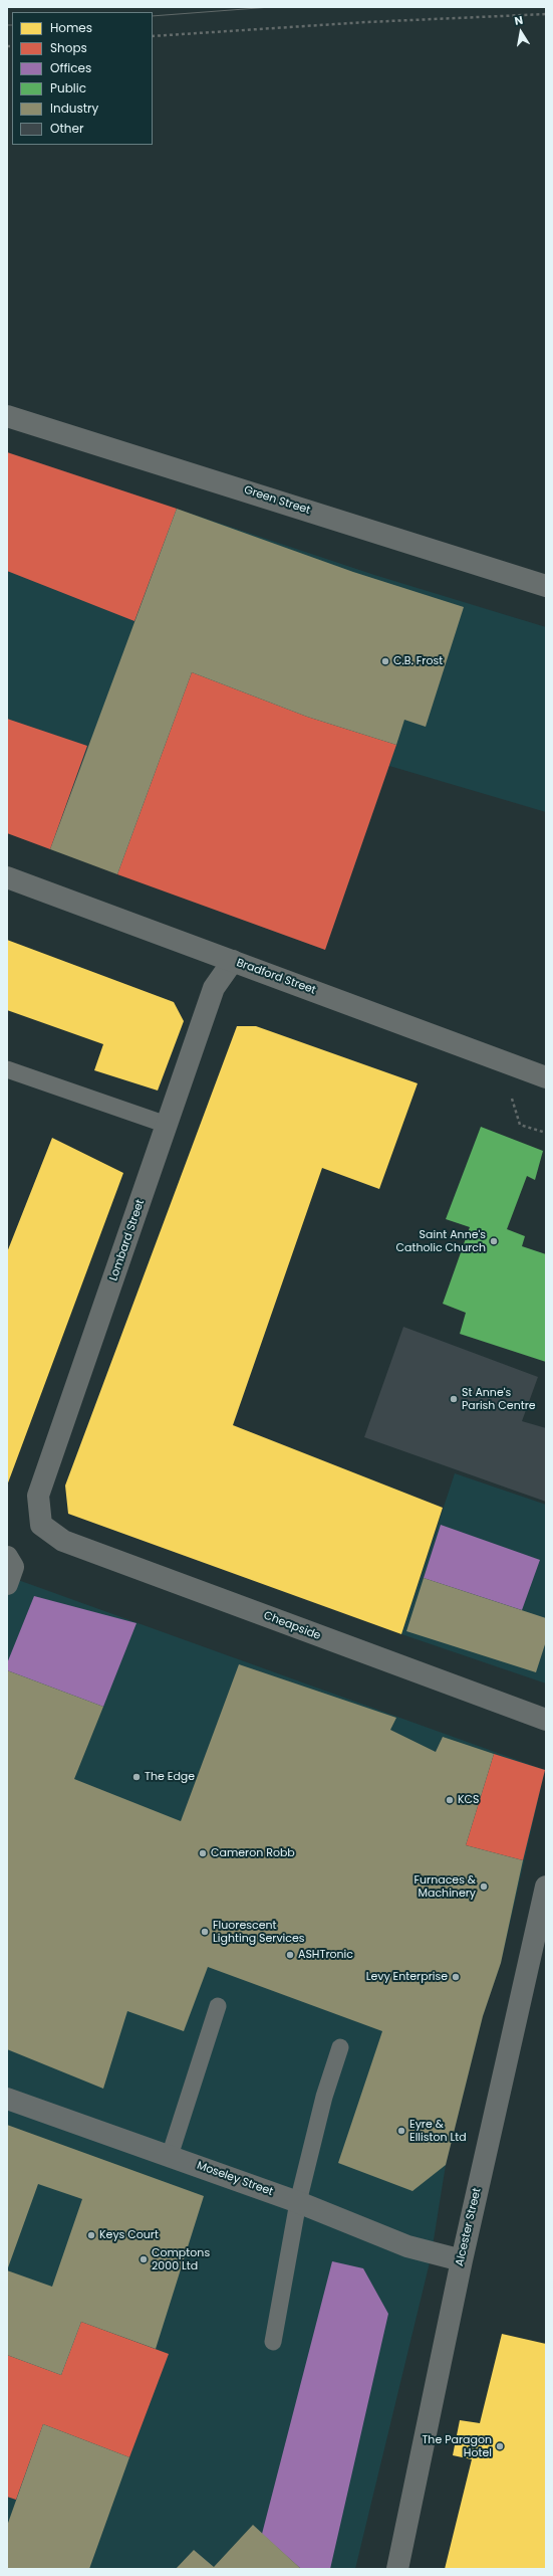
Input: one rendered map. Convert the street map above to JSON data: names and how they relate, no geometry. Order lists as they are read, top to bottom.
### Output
{
  "streets": {
    "street": [
      "Green Street",
      "Bradford Street",
      "Lombard Street",
      "Cheapside",
      "Moseley Street",
      "Alcester Street"
    ]
  },
  "crossings": [
    ["Bradford Street", "Lombard Street"],
    ["Lombard Street", "Cheapside"],
    ["Moseley Street", "Alcester Street"]
  ],
  "places": [
    "C.B. Frost",
    "Saint Anne's Catholic Church",
    "St Anne's Parish Centre",
    "The Edge",
    "KCS",
    "Cameron Robb",
    "Furnaces & Machinery",
    "Fluorescent Lighting Services",
    "ASHTronic",
    "Levy Enterprise",
    "Eyre & Elliston Ltd",
    "Keys Court",
    "Comptons 2000 Ltd",
    "The Paragon Hotel"
  ],
  "legend": [
    "Homes",
    "Shops",
    "Offices",
    "Public",
    "Industry",
    "Other"
  ],
  "north": "top"
}
